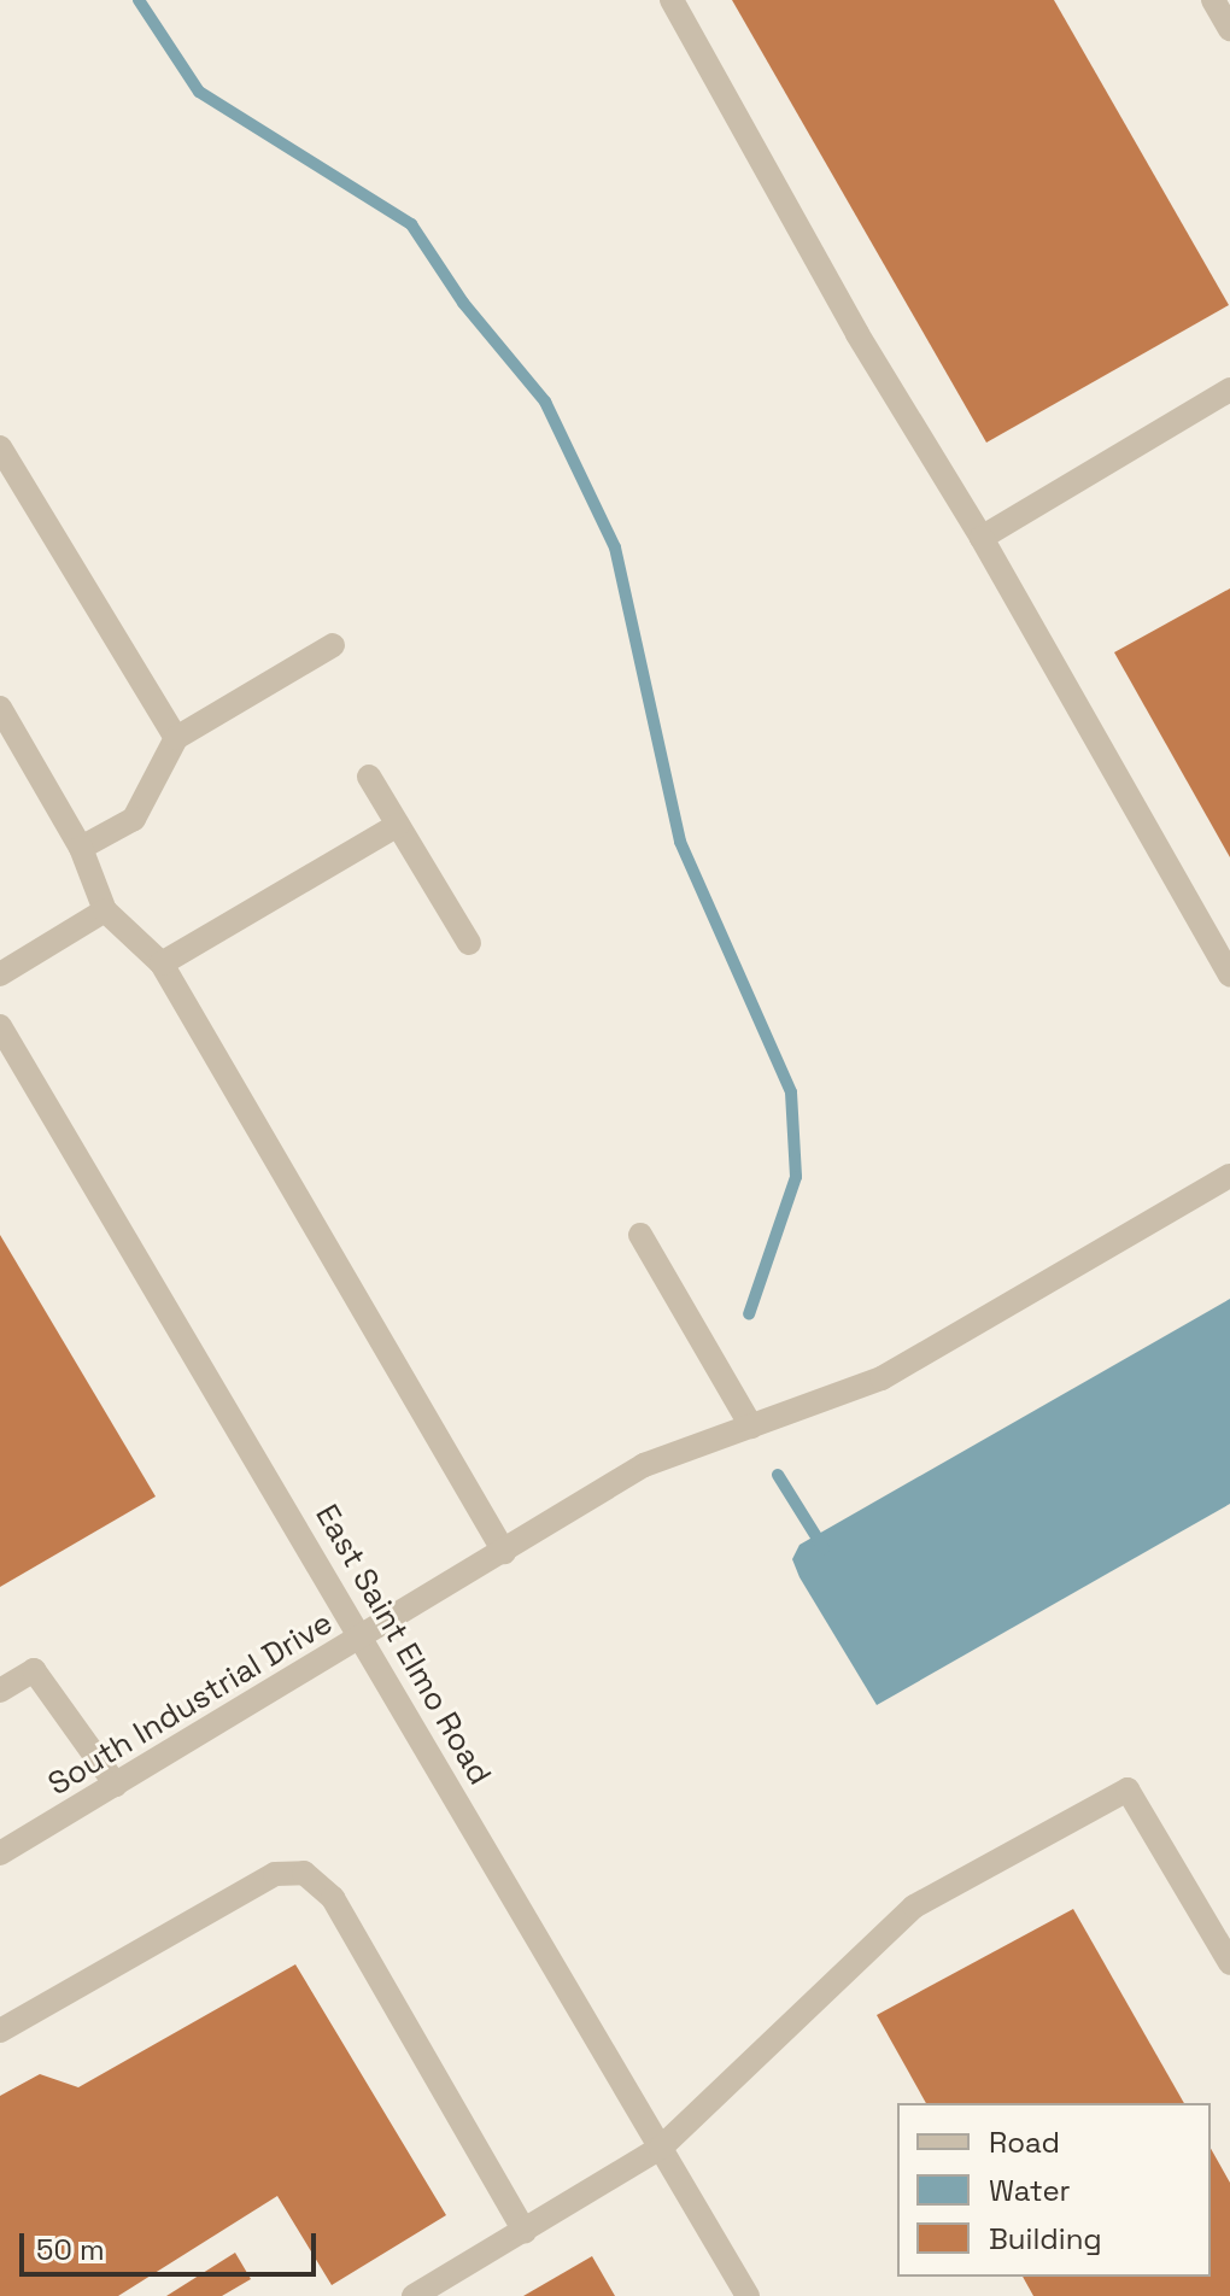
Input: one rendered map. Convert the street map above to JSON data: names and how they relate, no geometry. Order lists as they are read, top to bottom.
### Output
{
  "streets": {
    "street": ["East Saint Elmo Road", "South Industrial Drive"]
  },
  "crossings": [
    ["East Saint Elmo Road", "South Industrial Drive"]
  ],
  "legend": ["Road", "Water", "Building"],
  "scale_bar": "50 m"
}
